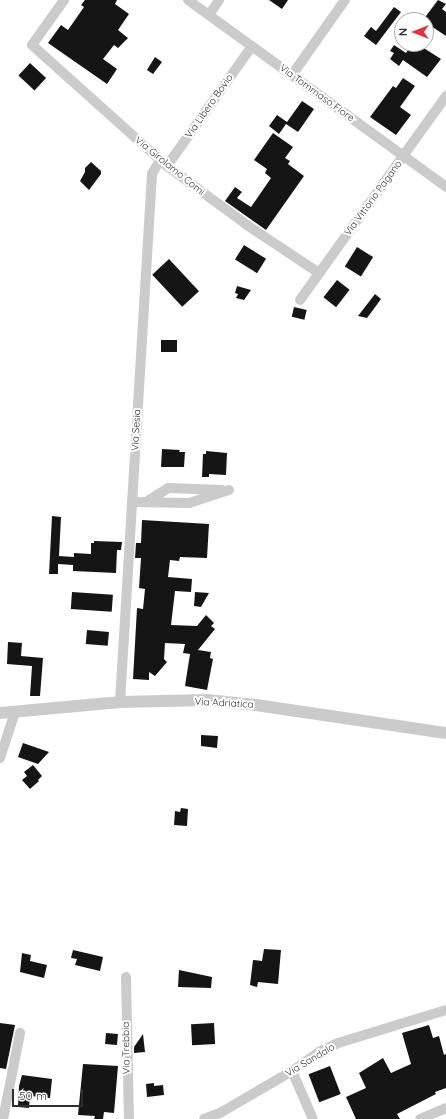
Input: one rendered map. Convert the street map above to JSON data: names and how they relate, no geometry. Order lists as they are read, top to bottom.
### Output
{
  "streets": {
    "street": [
      "Via Tommaso Fiore",
      "Via Libero Bovio",
      "Via Girolamo Comi",
      "Via Vittorio Pagano",
      "Via Sesia",
      "Via Adriatica",
      "Via Trebbia",
      "Via Sandalo"
    ]
  },
  "crossings": [
    ["Via Tommaso Fiore", "Via Libero Bovio"],
    ["Via Tommaso Fiore", "Via Vittorio Pagano"],
    ["Via Libero Bovio", "Via Girolamo Comi"],
    ["Via Libero Bovio", "Via Sesia"],
    ["Via Girolamo Comi", "Via Vittorio Pagano"],
    ["Via Girolamo Comi", "Via Sesia"],
    ["Via Sesia", "Via Adriatica"]
  ],
  "scale_bar": "50 m",
  "north": "left"
}
